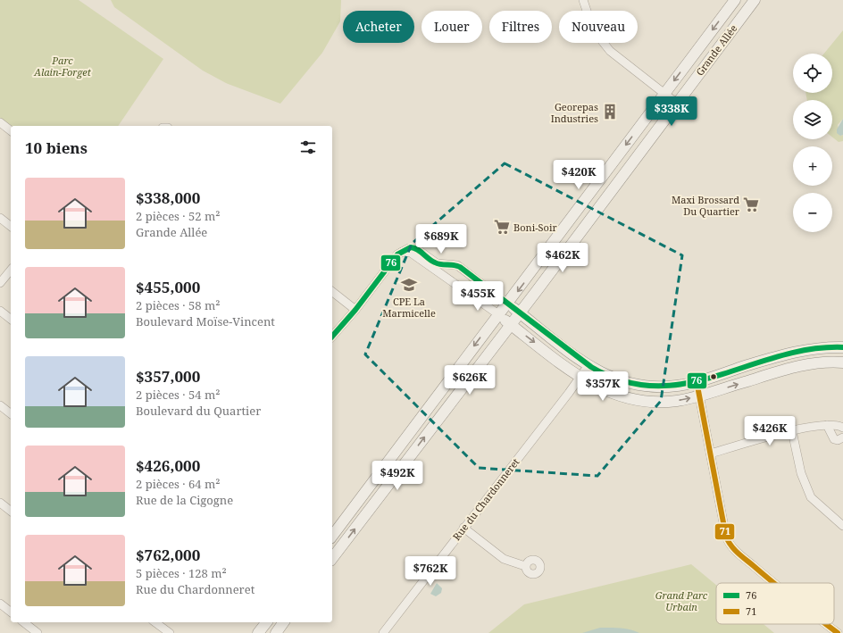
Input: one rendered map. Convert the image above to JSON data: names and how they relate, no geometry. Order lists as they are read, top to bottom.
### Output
{
  "streets": {
    "main road": ["Grande Allée"],
    "street": ["Rue du Chardonneret"]
  },
  "parks": ["Parc Alain-Forget", "Grand Parc Urbain"],
  "places": {
    "building": ["Georepas Industries"],
    "supermarket": ["Maxi Brossard Du Quartier", "Boni-Soir"],
    "school or university": ["CPE La Marmicelle"]
  },
  "lines": ["transit line 76", "transit line 71"],
  "legend": ["76", "71"],
  "page": {
    "chip": [
      "Acheter",
      "Louer",
      "Filtres",
      "Nouveau"
    ],
    "map_buttons": ["+", "−"],
    "price": [
      "$338K",
      "$420K",
      "$689K",
      "$462K",
      "$455K",
      "$626K",
      "$357K",
      "$426K",
      "$492K",
      "$762K"
    ],
    "heading": "10 biens",
    "list": [
      {
        "name": "$338,000",
        "note": "2 pièces · 52 m² · Grande Allée"
      },
      {
        "name": "$455,000",
        "note": "2 pièces · 58 m² · Boulevard Moïse-Vincent"
      },
      {
        "name": "$357,000",
        "note": "2 pièces · 54 m² · Boulevard du Quartier"
      },
      {
        "name": "$426,000",
        "note": "2 pièces · 64 m² · Rue de la Cigogne"
      },
      {
        "name": "$762,000",
        "note": "5 pièces · 128 m² · Rue du Chardonneret"
      }
    ]
  }
}
